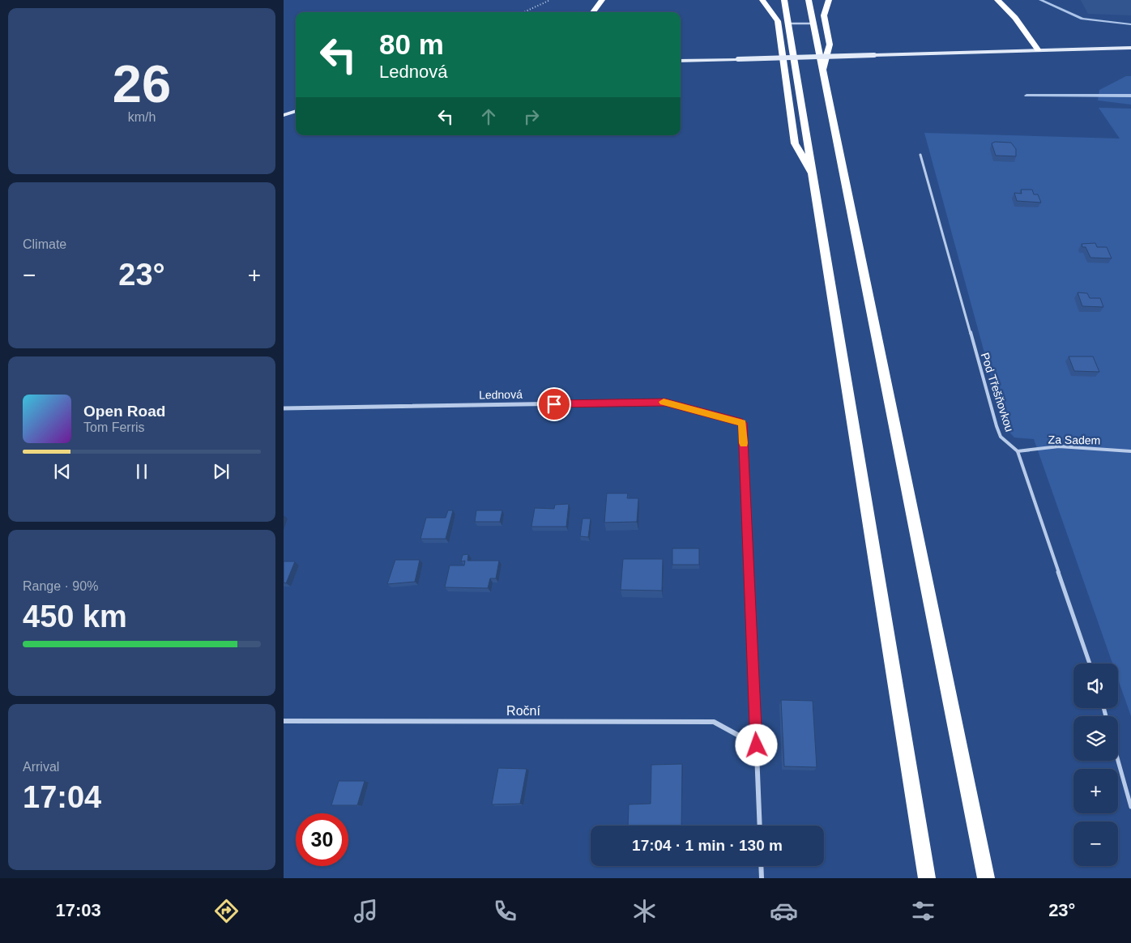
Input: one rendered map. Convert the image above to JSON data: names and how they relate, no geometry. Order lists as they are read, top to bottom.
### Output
{
  "streets": {
    "street": ["Lednová", "Roční"],
    "lane": ["Pod Třešňovkou", "Za Sadem"]
  },
  "crossings": [
    ["Pod Třešňovkou", "Za Sadem"],
    ["Lednová", "Roční"]
  ],
  "page": {
    "tile": [
      ["26", "km/h"],
      "Climate",
      ["Range · 90%", "450 km"],
      ["Arrival", "17:04"]
    ],
    "turn": ["80 m", "Lednová"],
    "heat": ["−", "23°", "+"],
    "song": ["Open Road", "Tom Ferris"],
    "map_buttons": ["+", "−"],
    "limit": "30",
    "trip": "17:04 · 1 min · 130 m",
    "tabs": ["17:03", "23°"]
  }
}
